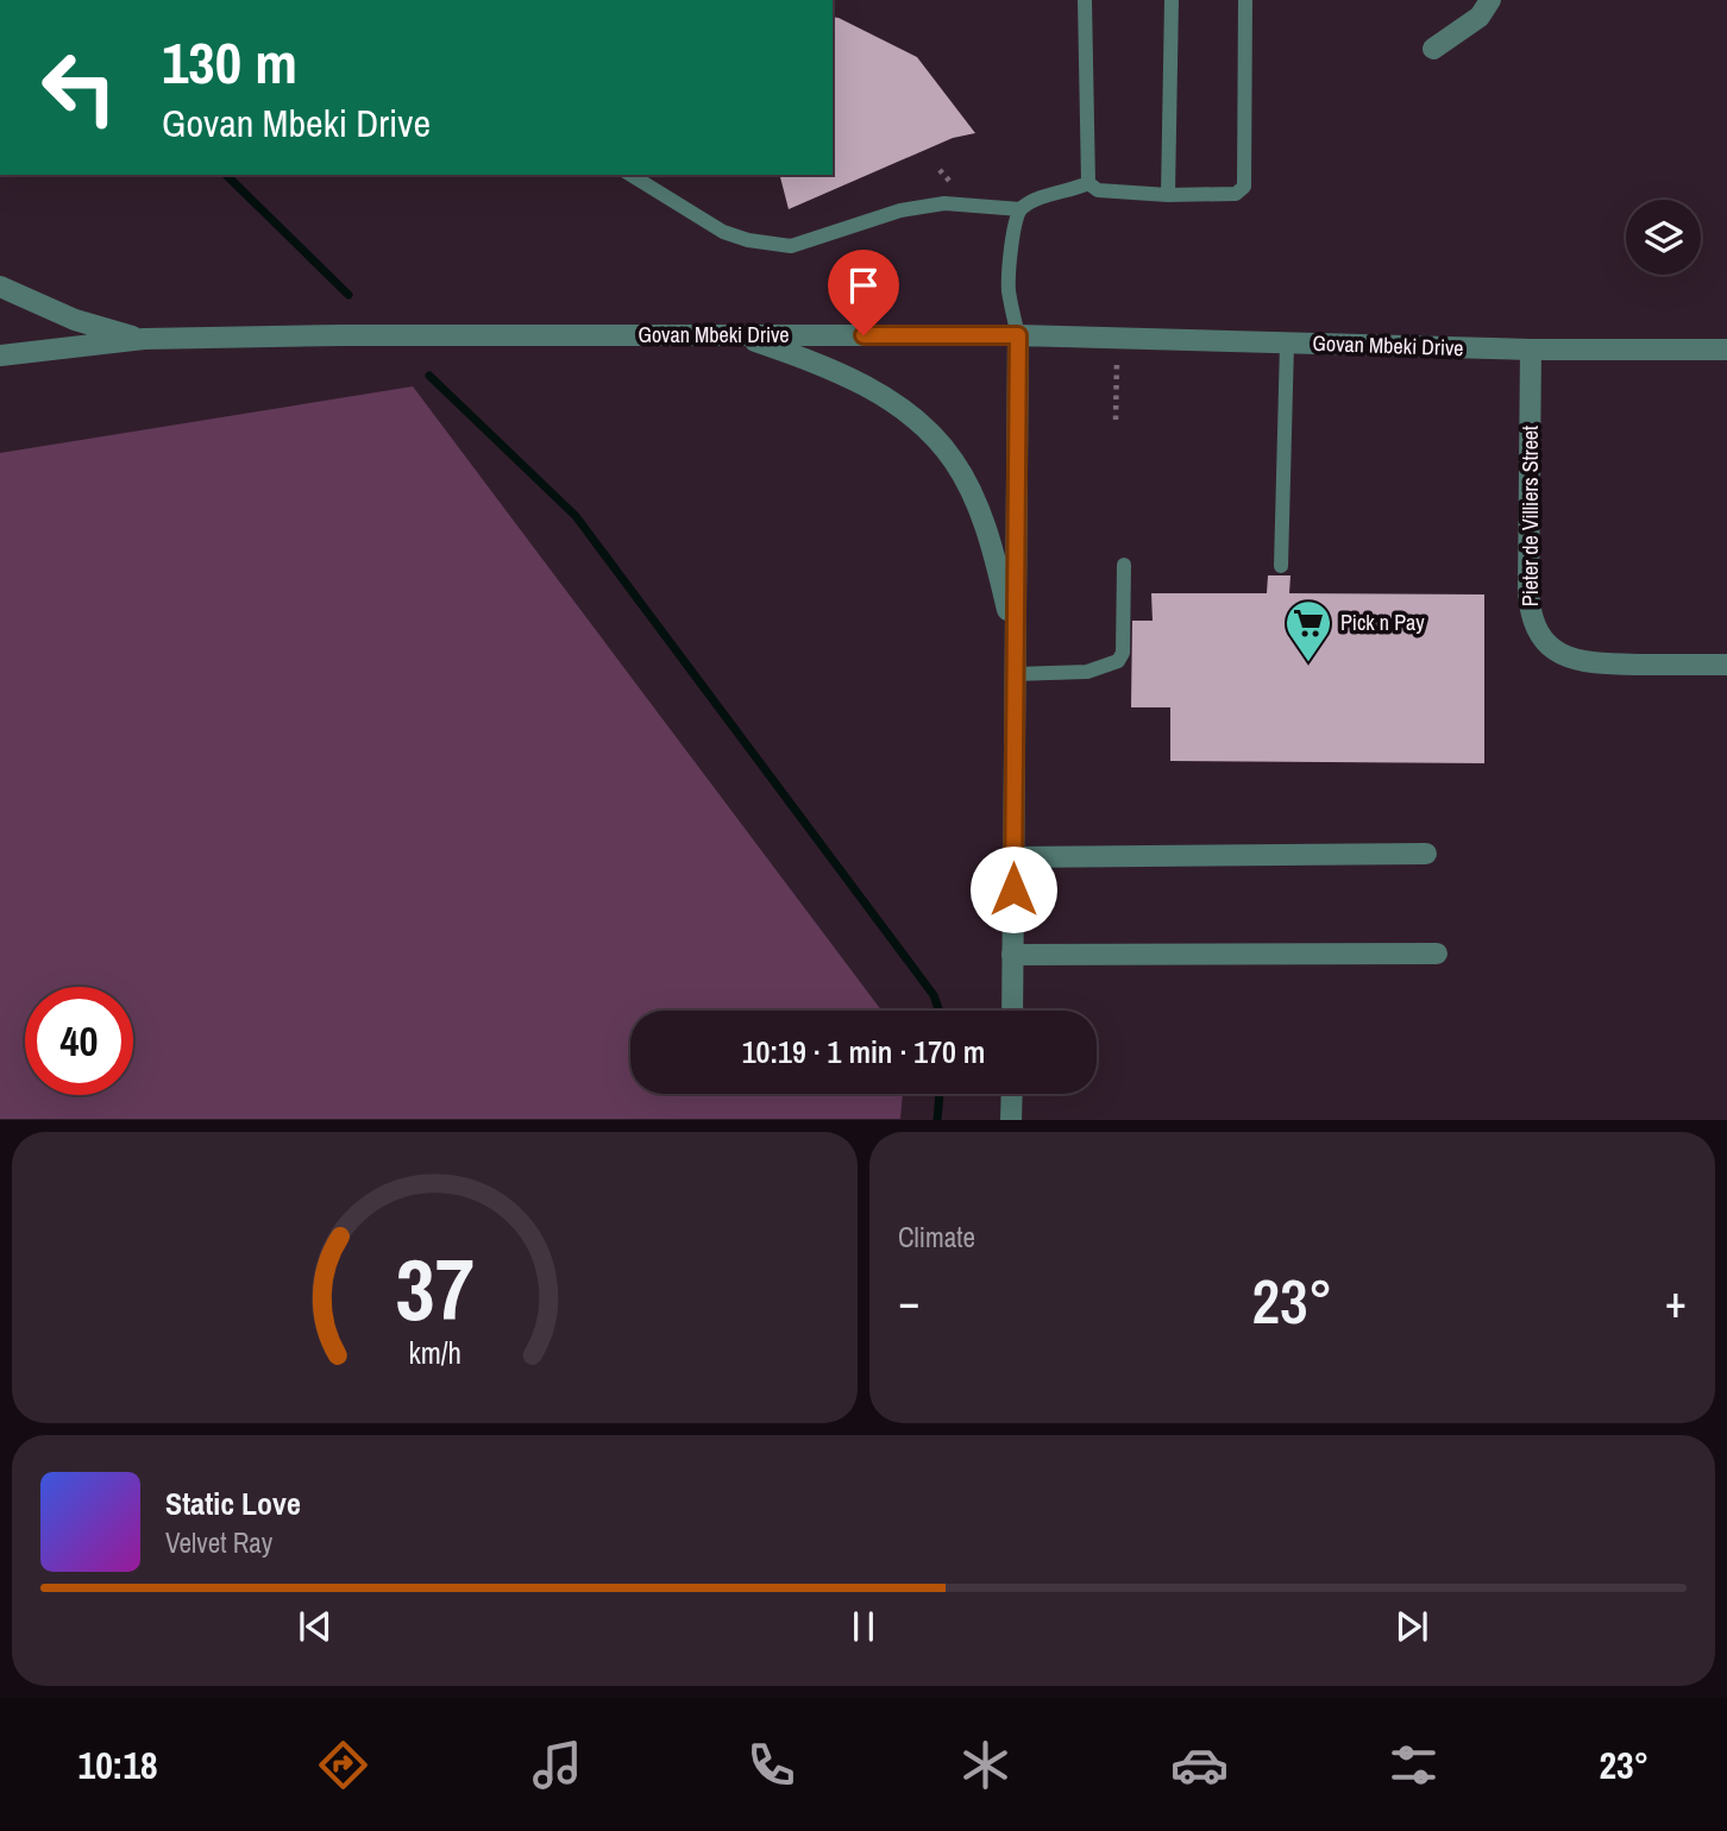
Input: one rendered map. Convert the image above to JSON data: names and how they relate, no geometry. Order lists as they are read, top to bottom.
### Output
{
  "streets": {
    "street": ["Govan Mbeki Drive", "Pieter de Villiers Street"]
  },
  "crossings": [
    ["Govan Mbeki Drive", "Pieter de Villiers Street"]
  ],
  "places": {
    "supermarket": ["Pick n Pay"]
  },
  "page": {
    "turn": ["130 m", "Govan Mbeki Drive"],
    "limit": "40",
    "trip": "10:19 · 1 min · 170 m",
    "tile": "Climate",
    "heat": ["−", "23°", "+"],
    "song": ["Static Love", "Velvet Ray"],
    "tabs": ["10:18", "23°"],
    "gauge": ["37", "km/h"]
  }
}
